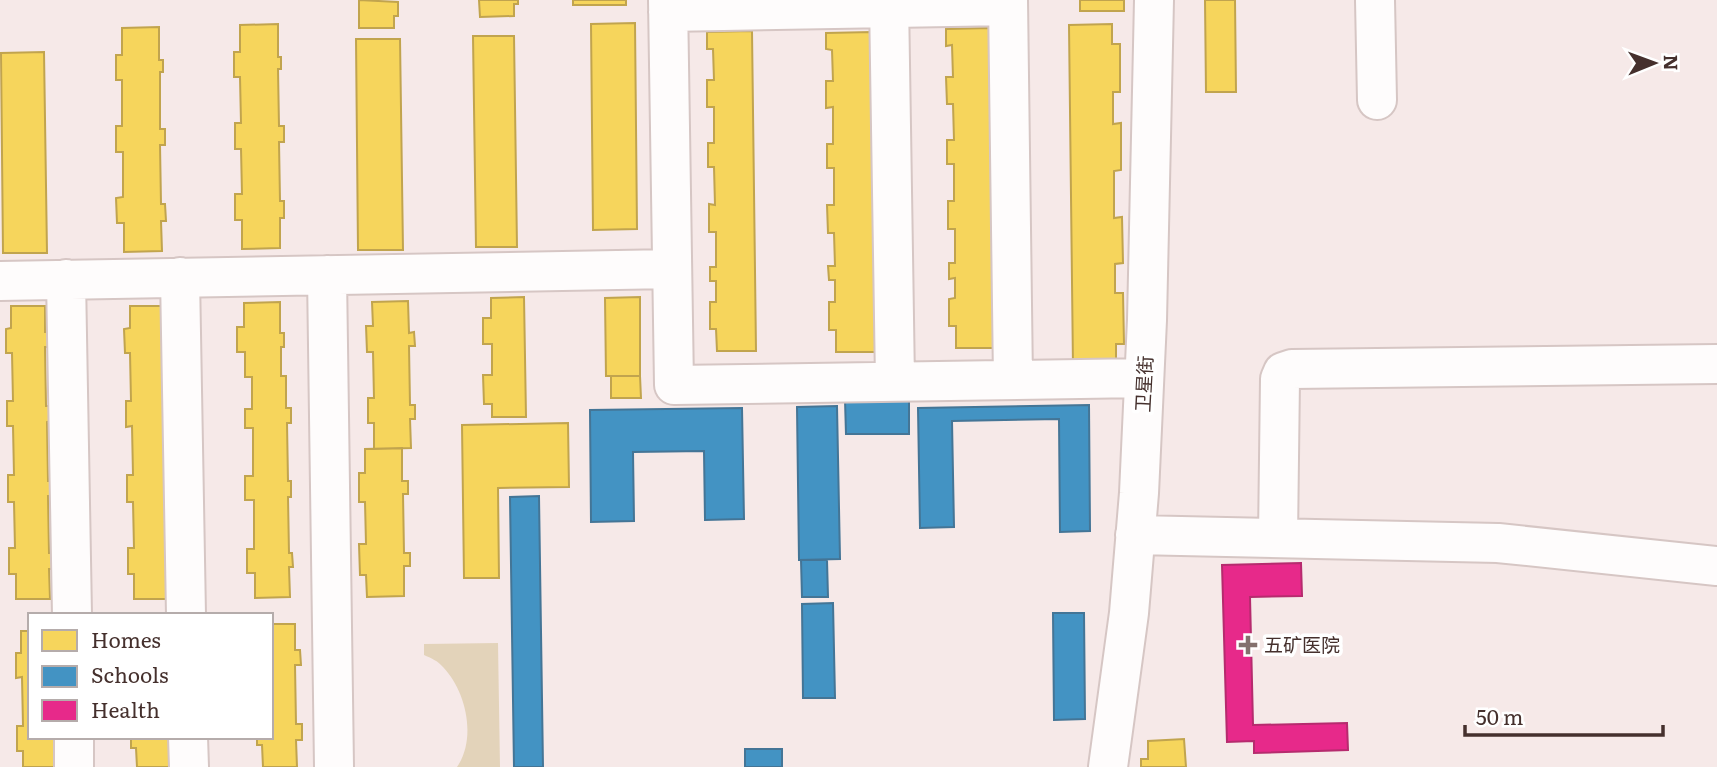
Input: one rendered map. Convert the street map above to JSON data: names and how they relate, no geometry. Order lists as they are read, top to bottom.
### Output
{
  "streets": {
    "street": ["卫星街"]
  },
  "places": {
    "health": ["五矿医院"]
  },
  "legend": ["Homes", "Schools", "Health"],
  "scale_bar": "50 m",
  "north": "right"
}
